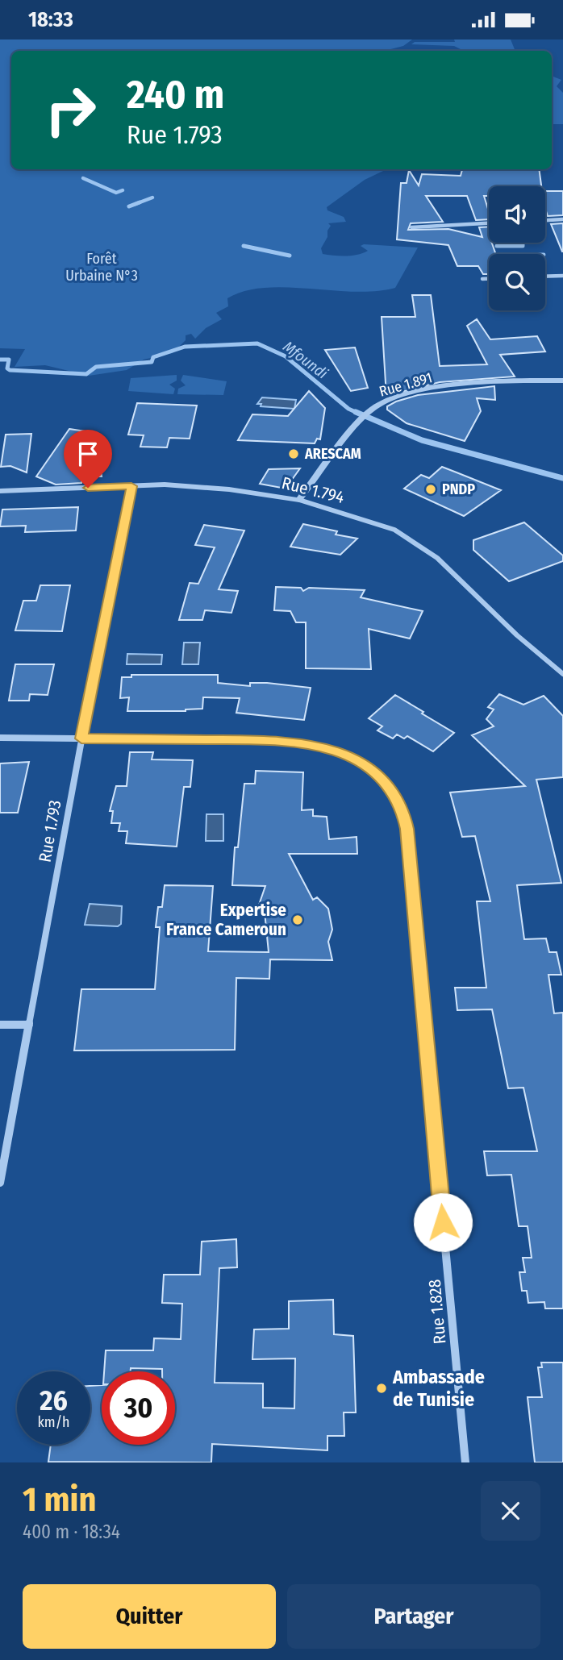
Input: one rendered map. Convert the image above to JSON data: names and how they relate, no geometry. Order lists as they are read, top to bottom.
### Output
{
  "streets": {
    "street": [
      "Rue 1.891",
      "Rue 1.794",
      "Rue 1.793",
      "Rue 1.828"
    ]
  },
  "crossings": [
    ["Rue 1.891", "Rue 1.794"],
    ["Rue 1.794", "Rue 1.793"],
    ["Rue 1.793", "Rue 1.828"]
  ],
  "water": ["Mfoundi"],
  "parks": ["Forêt Urbaine N°3"],
  "places": [
    "ARESCAM",
    "PNDP",
    "Expertise France Cameroun",
    "Ambassade de Tunisie"
  ],
  "page": {
    "status": "18:33",
    "turn": ["240 m", "Rue 1.793"],
    "speed": "26 km/h",
    "limit": "30",
    "heading": ["1 min", "400 m · 18:34"],
    "buttons": ["Quitter", "Partager"]
  }
}
